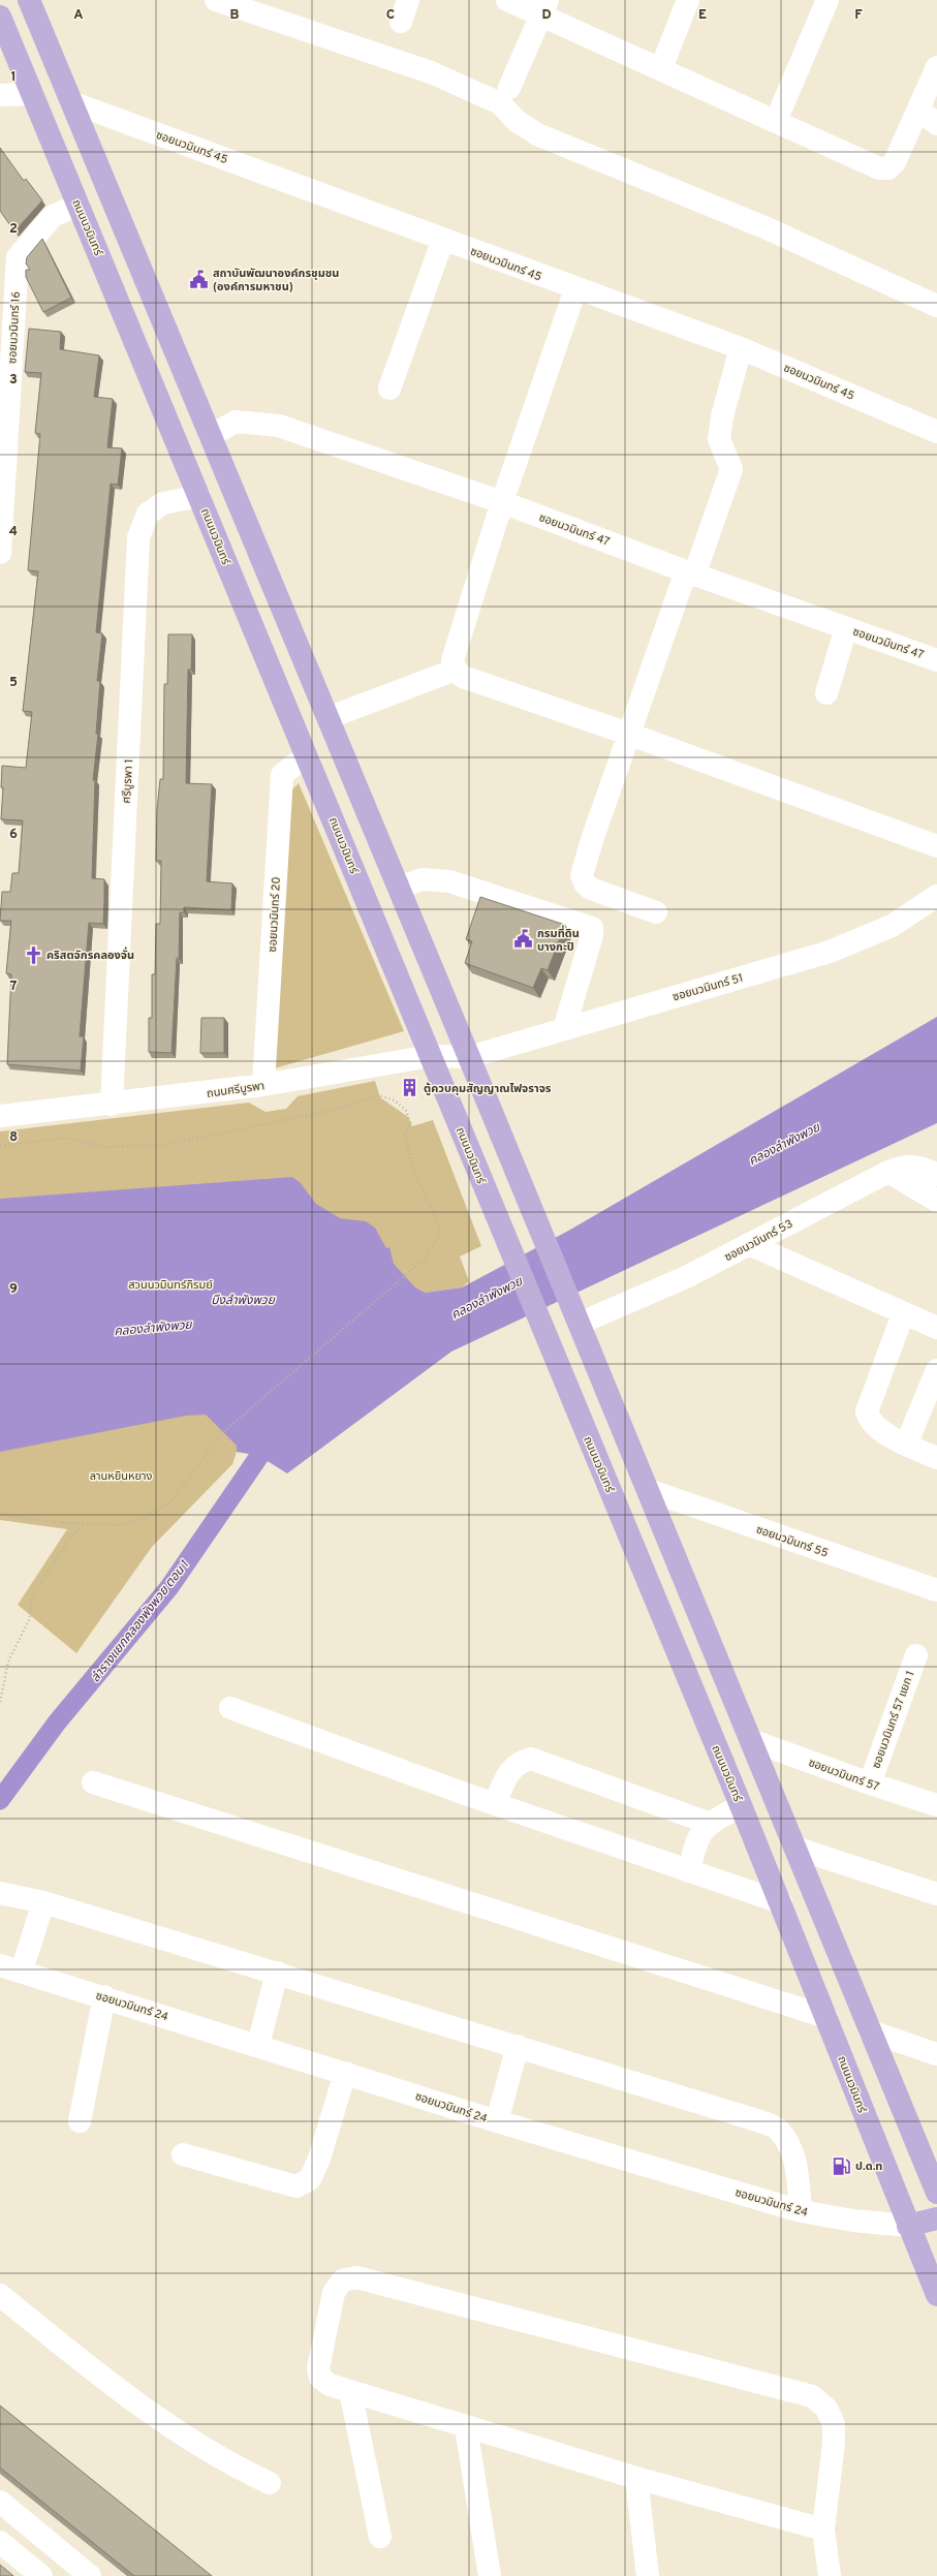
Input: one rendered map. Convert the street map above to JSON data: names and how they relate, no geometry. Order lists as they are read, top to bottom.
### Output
{
  "streets": {
    "main road": ["ถนนนวมินทร์"],
    "street": [
      "ซอยนวมินทร์ 45",
      "ซอยนวมินทร์ 16",
      "ซอยนวมินทร์ 47",
      "ศรีบูรพา 1",
      "ซอยนวมินทร์ 20",
      "ซอยนวมินทร์ 51",
      "ถนนศรีบูรพา",
      "ซอยนวมินทร์ 53",
      "ซอยนวมินทร์ 55",
      "ซอยนวมินทร์ 57 แยก 1",
      "ซอยนวมินทร์ 57",
      "ซอยนวมินทร์ 24"
    ]
  },
  "crossings": [
    ["ถนนนวมินทร์", "ซอยนวมินทร์ 16"],
    ["ถนนนวมินทร์", "ศรีบูรพา 1"],
    ["ถนนนวมินทร์", "ซอยนวมินทร์ 20"],
    ["ถนนนวมินทร์", "ถนนศรีบูรพา"],
    ["ถนนนวมินทร์", "ซอยนวมินทร์ 24"],
    ["ศรีบูรพา 1", "ถนนศรีบูรพา"],
    ["ซอยนวมินทร์ 20", "ถนนศรีบูรพา"],
    ["ซอยนวมินทร์ 51", "ถนนศรีบูรพา"],
    ["ซอยนวมินทร์ 57 แยก 1", "ซอยนวมินทร์ 57"]
  ],
  "water": ["คลองลำพังพวย", "บึงลำพังพวย", "ลำรางแยกคลองพังพวย ตอน 1"],
  "parks": ["สวนนวมินทร์ภิรมย์", "ลานหยินหยาง"],
  "places": {
    "public building": ["สถาบันพัฒนาองค์กรชุมชน (องค์การมหาชน)", "กรมที่ดิน บางกะปิ"],
    "church": ["คริสตจักรคลองจั่น"],
    "building": ["ตู้ควบคุมสัญญาณไฟจราจร"],
    "fuel station": ["ป.ด.ท"]
  },
  "grid": {
    "columns": [
      "A",
      "B",
      "C",
      "D",
      "E",
      "F"
    ],
    "rows": [
      "1",
      "2",
      "3",
      "4",
      "5",
      "6",
      "7",
      "8",
      "9"
    ]
  }
}
